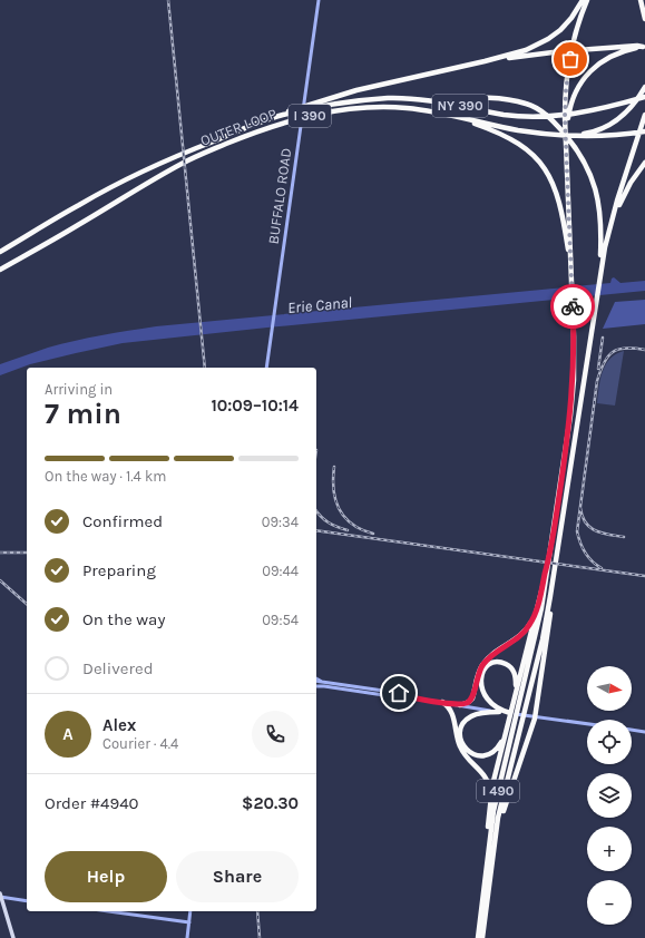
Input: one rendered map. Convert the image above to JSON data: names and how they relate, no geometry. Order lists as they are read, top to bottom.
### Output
{
  "streets": {
    "highway": [
      "NY 390",
      "I 390",
      "OUTER LOOP",
      "I 490"
    ],
    "main road": ["BUFFALO ROAD"]
  },
  "crossings": [
    ["OUTER LOOP", "BUFFALO ROAD"]
  ],
  "water": ["Erie Canal"],
  "north": "right",
  "page": {
    "heading": ["7 min", "Arriving in", "10:09–10:14"],
    "panel": [
      "Alex",
      "Courier · 4.4",
      "Order #4940",
      "$20.30"
    ],
    "bar": "On the way · 1.4 km",
    "list": [
      ["Confirmed", "09:34"],
      ["Preparing", "09:44"],
      ["On the way", "09:54"],
      "Delivered"
    ],
    "map_buttons": ["+", "−"],
    "round": "A",
    "buttons": ["Help", "Share"]
  }
}
